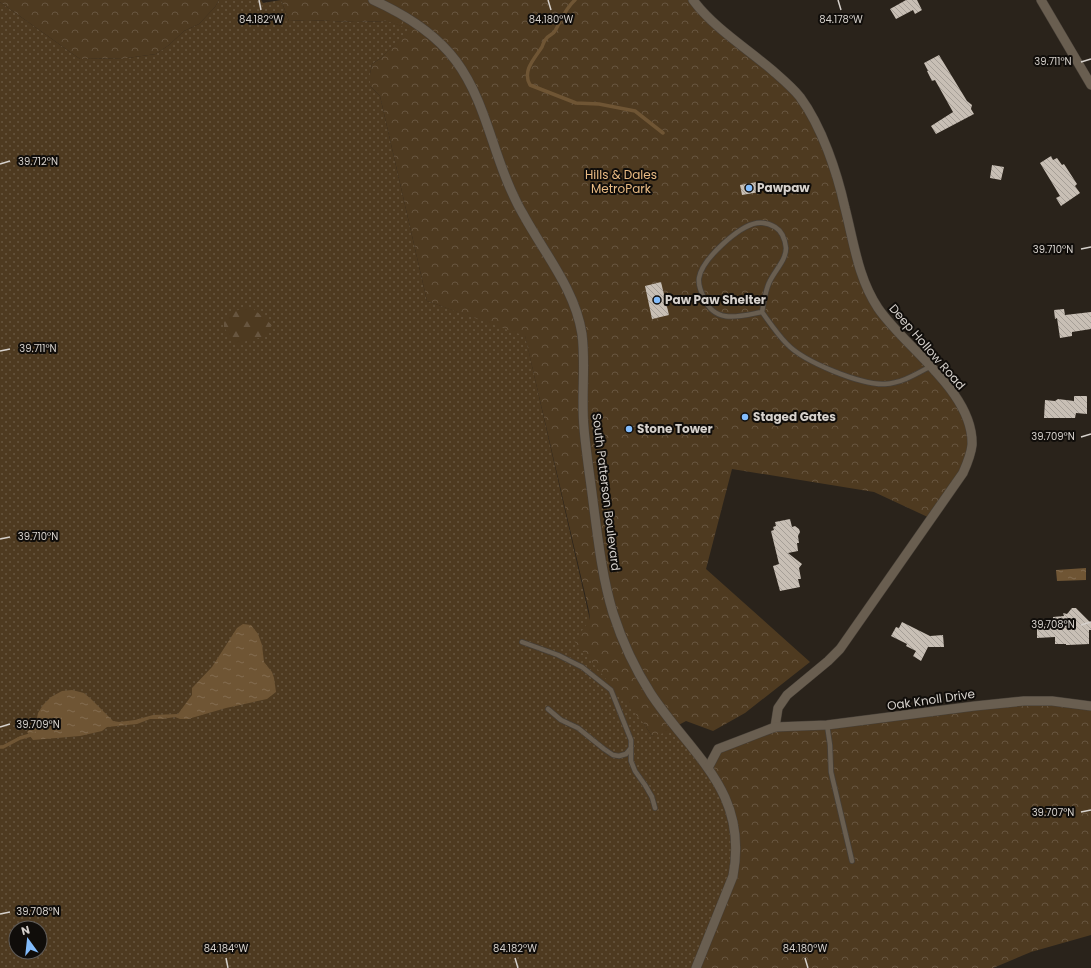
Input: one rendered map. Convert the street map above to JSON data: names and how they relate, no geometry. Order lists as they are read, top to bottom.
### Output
{
  "streets": {
    "street": ["Deep Hollow Road", "South Patterson Boulevard", "Oak Knoll Drive"]
  },
  "crossings": [
    ["Deep Hollow Road", "Oak Knoll Drive"],
    ["South Patterson Boulevard", "Oak Knoll Drive"]
  ],
  "parks": ["Hills & Dales MetroPark"],
  "places": [
    "Pawpaw",
    "Paw Paw Shelter",
    "Staged Gates",
    "Stone Tower"
  ],
  "north": "top",
  "coordinates": [
    "84.182°W",
    "84.180°W",
    "84.178°W",
    "39.711°N",
    "39.712°N",
    "39.710°N",
    "39.709°N",
    "39.708°N",
    "39.707°N",
    "84.184°W"
  ]
}
